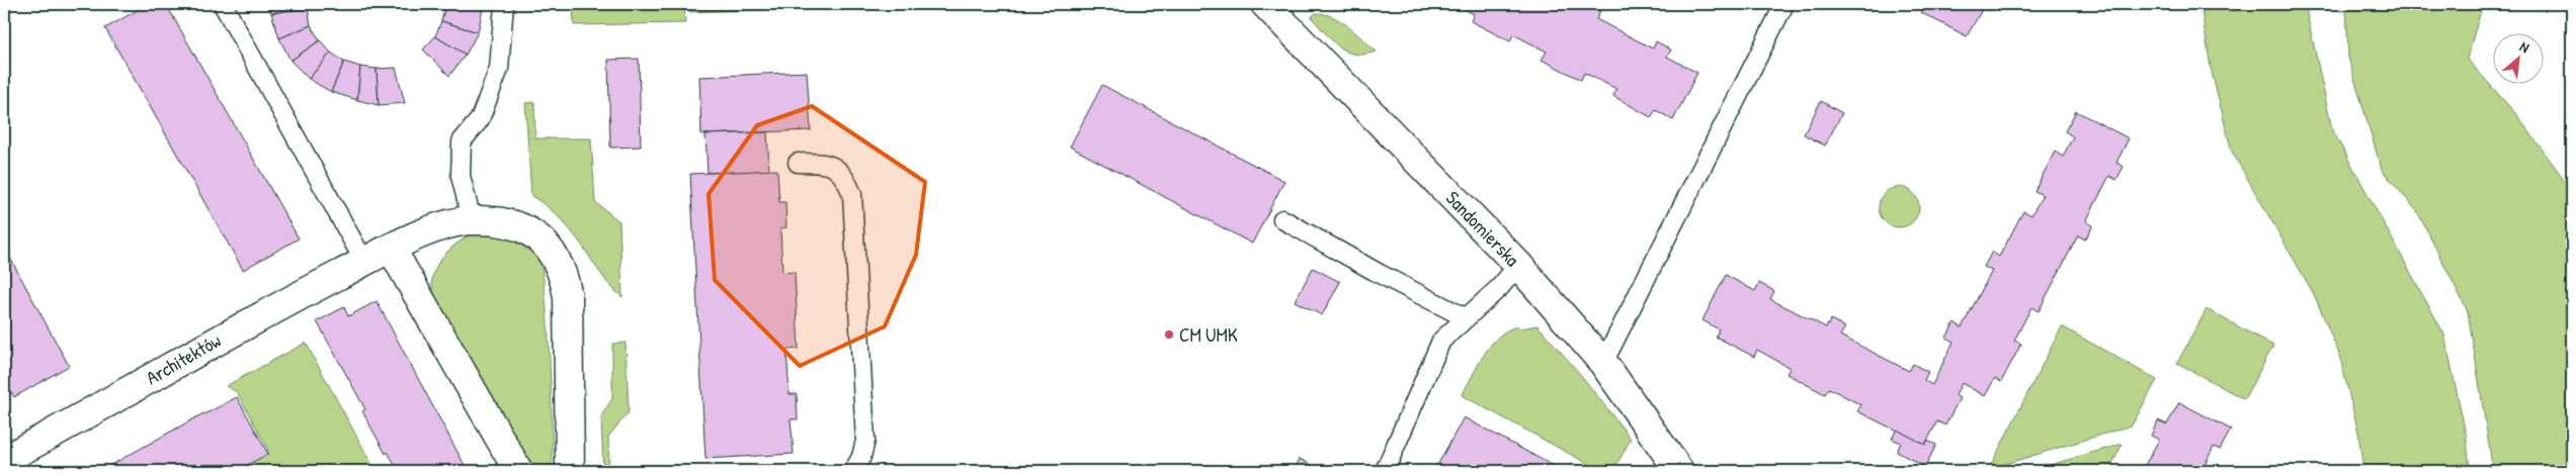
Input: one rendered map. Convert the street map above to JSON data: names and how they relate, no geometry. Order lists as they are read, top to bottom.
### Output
{
  "streets": {
    "street": ["Sandomierska", "Architektów"]
  },
  "places": ["CM UMK"],
  "north": "top right"
}
